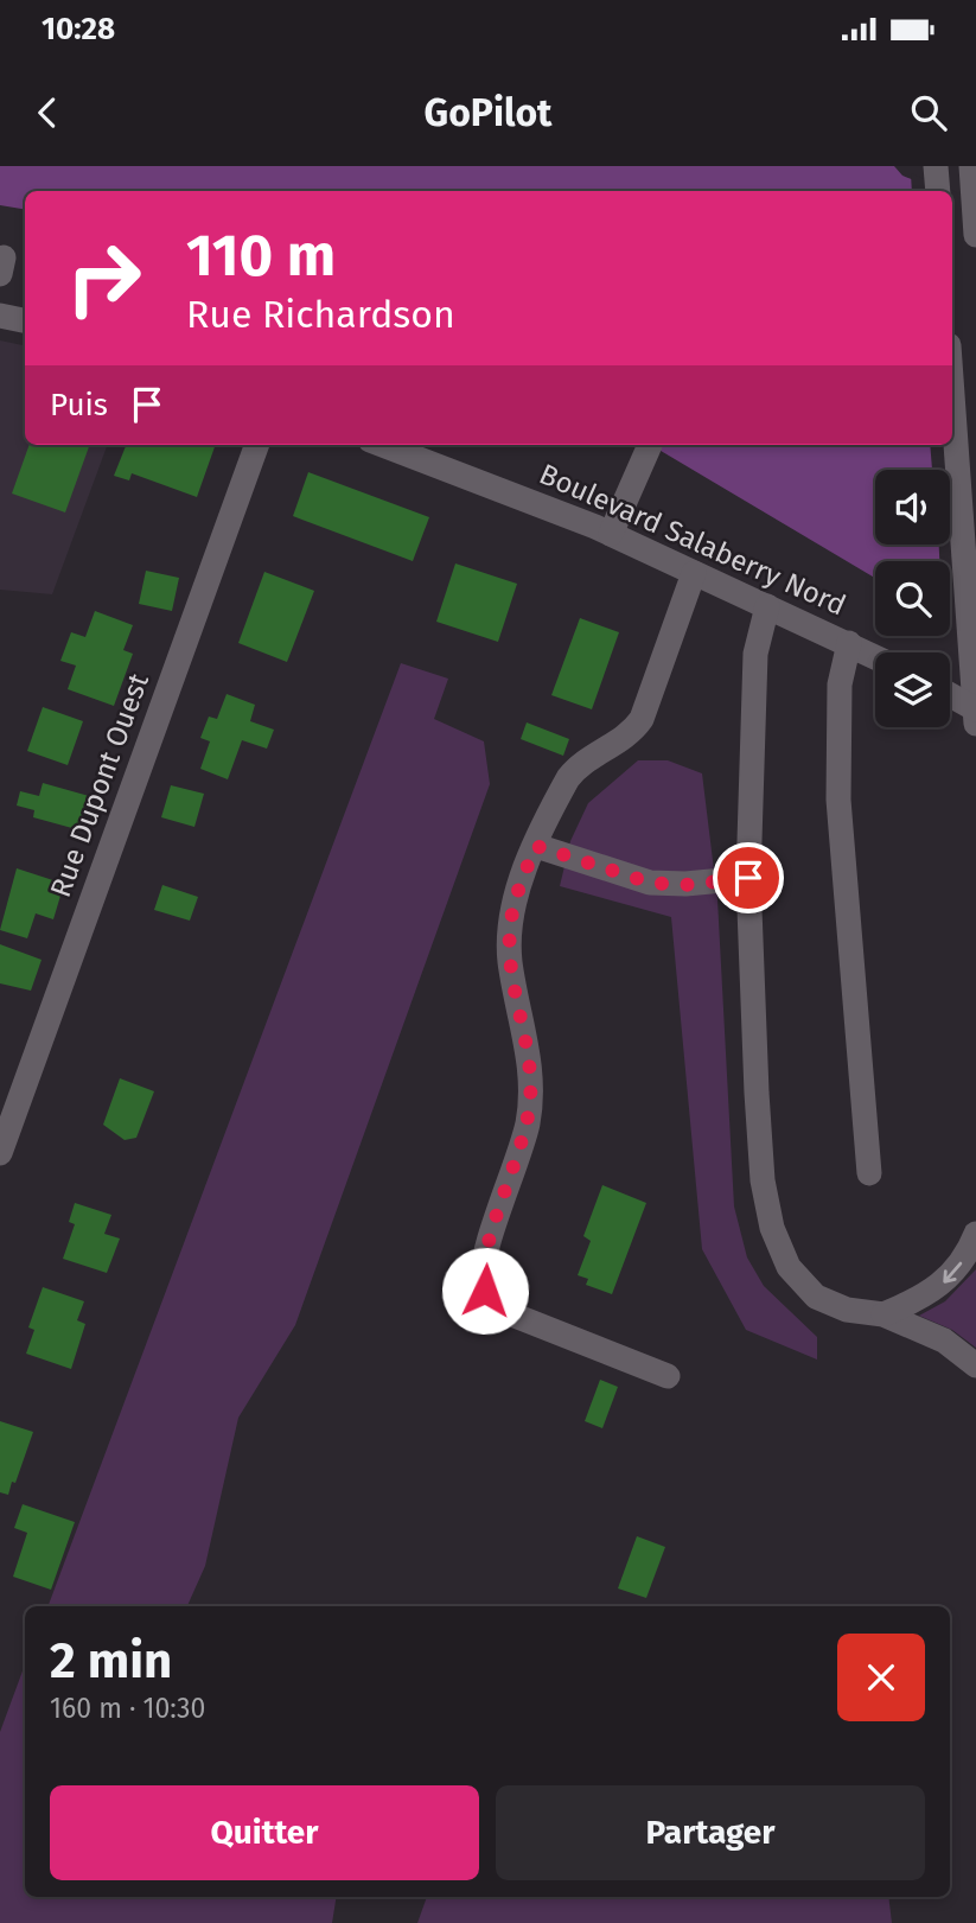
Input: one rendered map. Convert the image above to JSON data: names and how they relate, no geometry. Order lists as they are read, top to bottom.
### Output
{
  "streets": {
    "street": ["Boulevard Salaberry Nord", "Rue Dupont Ouest"]
  },
  "page": {
    "status": "10:28",
    "header": "GoPilot",
    "turn": ["110 m", "Rue Richardson"],
    "then": "Puis",
    "heading": ["2 min", "160 m · 10:30"],
    "buttons": ["Quitter", "Partager"]
  }
}
